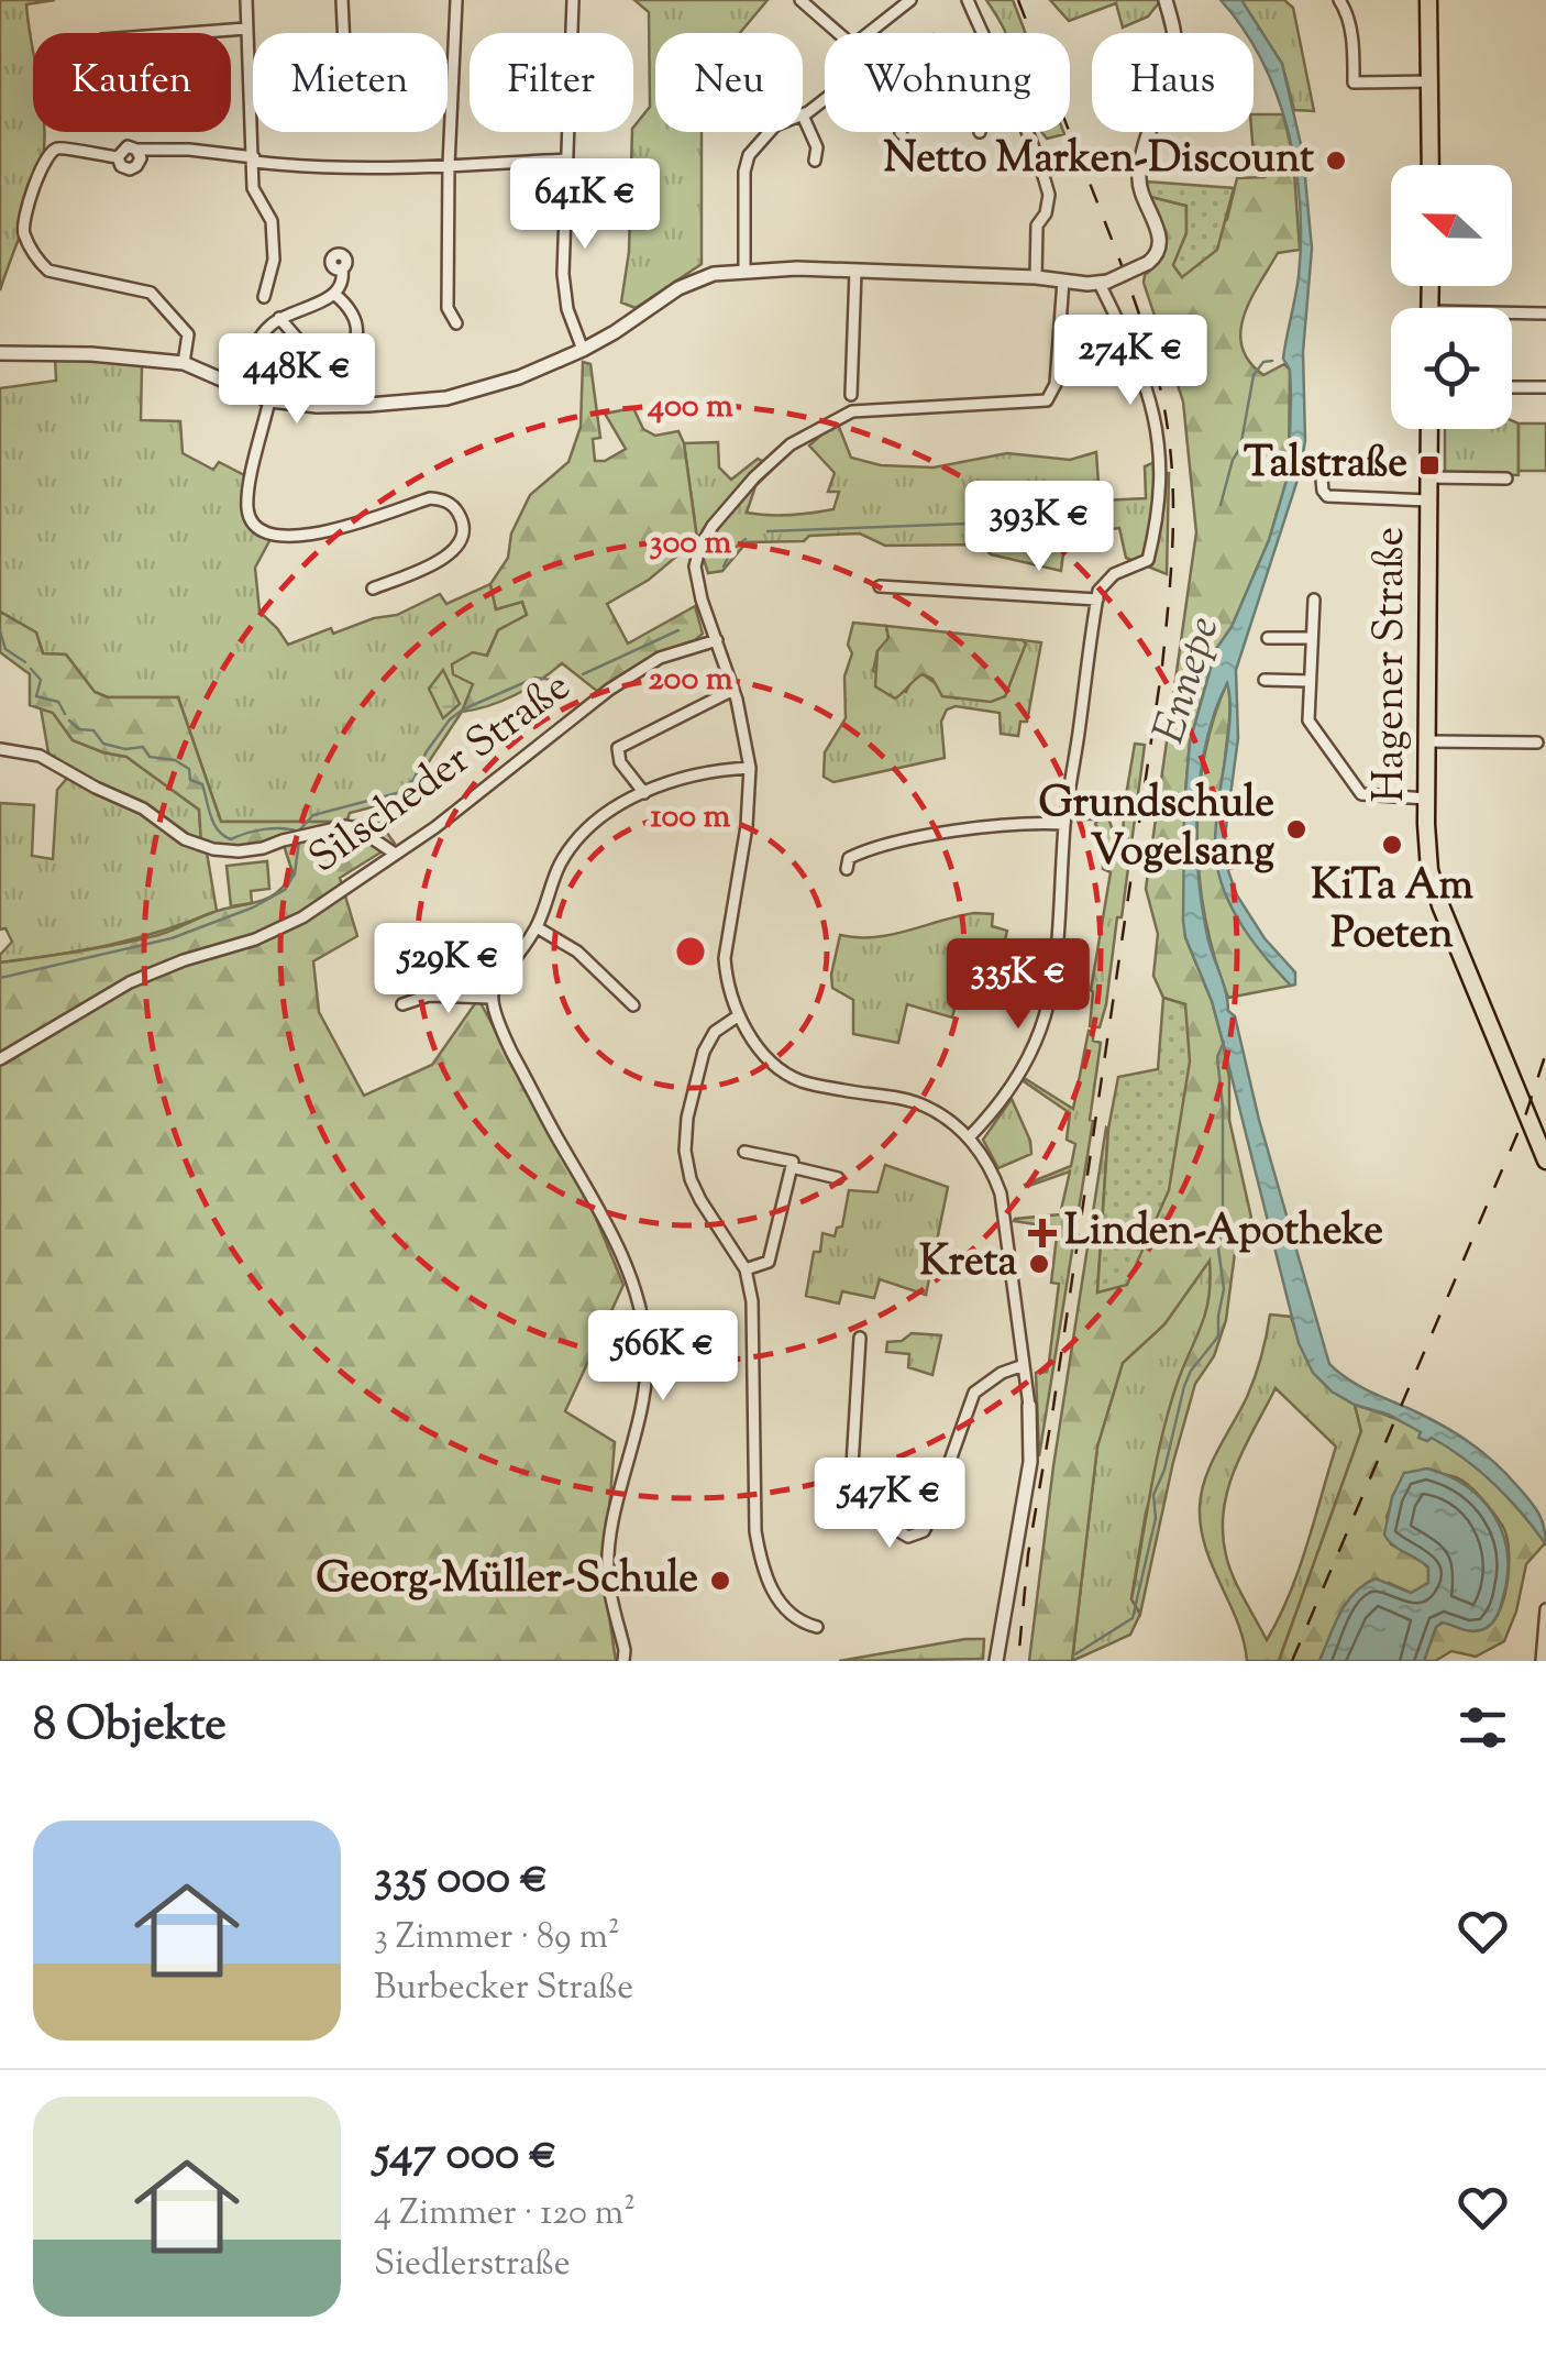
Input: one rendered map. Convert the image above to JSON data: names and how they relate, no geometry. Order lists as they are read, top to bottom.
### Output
{
  "streets": {
    "main road": ["Hagener Straße"],
    "street": ["Silscheder Straße"]
  },
  "water": ["Ennepe"],
  "places": {
    "other": [
      "Netto Marken-Discount",
      "Grundschule Vogelsang",
      "KiTa Am Poeten",
      "Kreta",
      "Georg-Müller-Schule"
    ],
    "transit": ["Talstraße"],
    "health": ["Linden-Apotheke"]
  },
  "north": "left",
  "page": {
    "chip": [
      "Kaufen",
      "Mieten",
      "Filter",
      "Neu",
      "Wohnung",
      "Haus"
    ],
    "price": [
      "641K €",
      "274K €",
      "448K €",
      "393K €",
      "529K €",
      "335K €",
      "566K €",
      "547K €"
    ],
    "heading": "8 Objekte",
    "list": [
      {
        "name": "335 000 €",
        "note": "3 Zimmer · 89 m² · Burbecker Straße"
      },
      {
        "name": "547 000 €",
        "note": "4 Zimmer · 120 m² · Siedlerstraße"
      }
    ]
  },
  "rings": [
    "400 m",
    "300 m",
    "200 m",
    "100 m"
  ]
}
